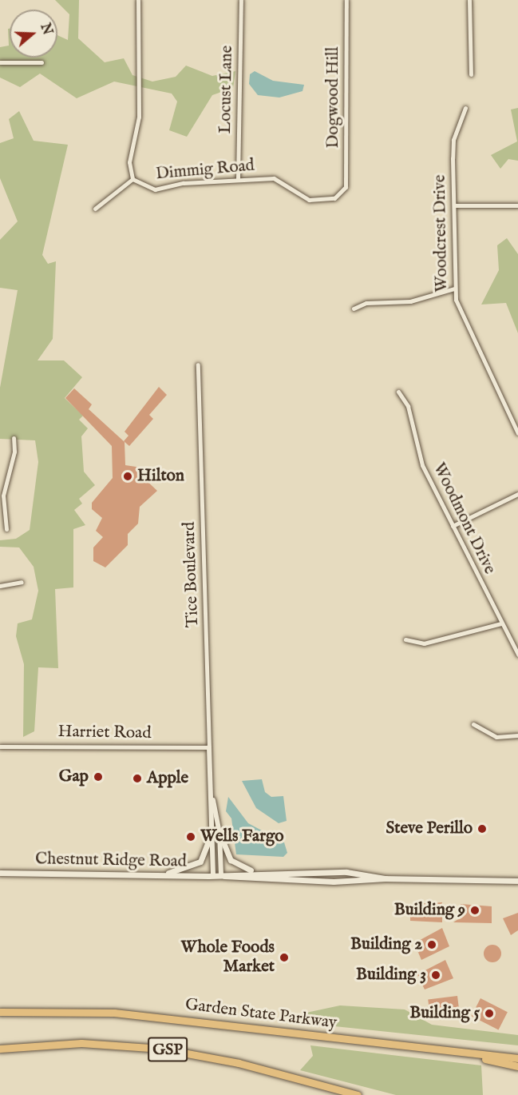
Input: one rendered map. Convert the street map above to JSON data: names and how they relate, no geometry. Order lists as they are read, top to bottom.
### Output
{
  "streets": {
    "highway": ["Garden State Parkway", "GSP"],
    "main road": ["Chestnut Ridge Road"],
    "street": [
      "Locust Lane",
      "Dogwood Hill",
      "Dimmig Road",
      "Woodcrest Drive",
      "Woodmont Drive",
      "Tice Boulevard",
      "Harriet Road"
    ]
  },
  "crossings": [
    ["Locust Lane", "Dimmig Road"],
    ["Dogwood Hill", "Dimmig Road"],
    ["Tice Boulevard", "Harriet Road"],
    ["Tice Boulevard", "Chestnut Ridge Road"]
  ],
  "places": [
    "Hilton",
    "Gap",
    "Apple",
    "Steve Perillo",
    "Wells Fargo",
    "Building 9",
    "Building 2",
    "Whole Foods Market",
    "Building 3",
    "Building 5"
  ],
  "north": "right"
}
